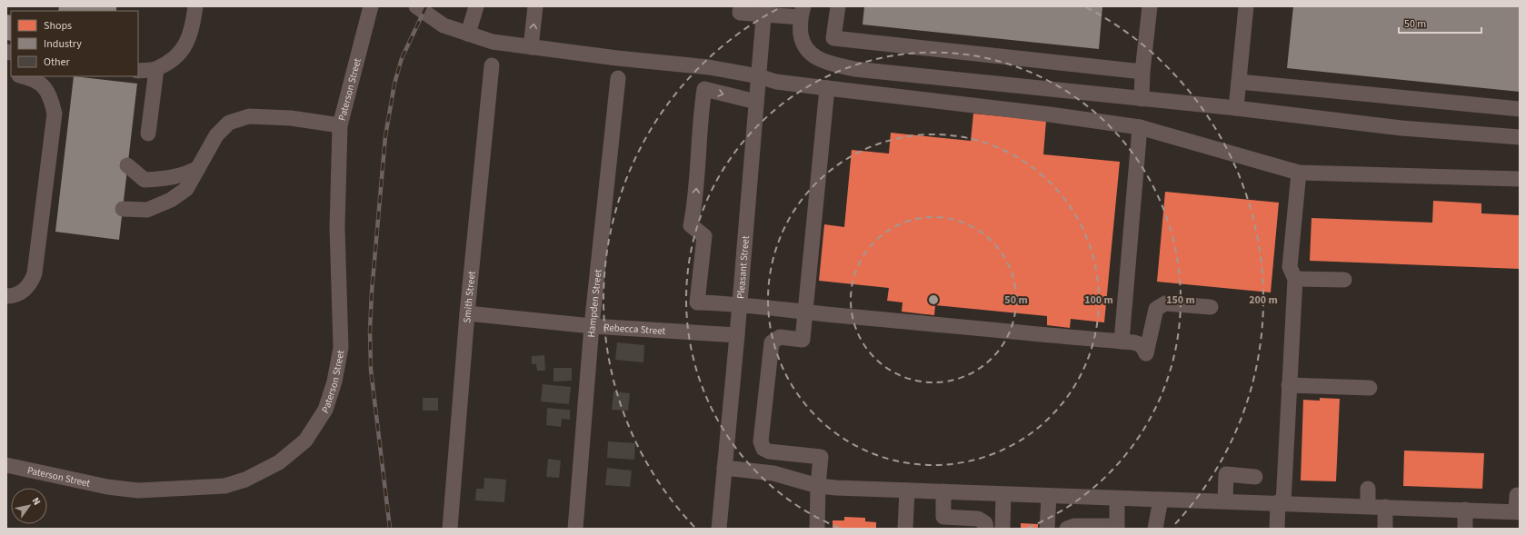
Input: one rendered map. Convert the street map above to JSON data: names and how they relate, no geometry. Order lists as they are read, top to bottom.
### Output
{
  "streets": {
    "street": [
      "Paterson Street",
      "Pleasant Street",
      "Smith Street",
      "Hampden Street",
      "Rebecca Street"
    ]
  },
  "crossings": [
    ["Pleasant Street", "Rebecca Street"],
    ["Smith Street", "Rebecca Street"],
    ["Hampden Street", "Rebecca Street"]
  ],
  "legend": ["Shops", "Industry", "Other"],
  "scale_bar": "50 m",
  "north": "top right",
  "rings": [
    "50 m",
    "100 m",
    "150 m",
    "200 m"
  ]
}
